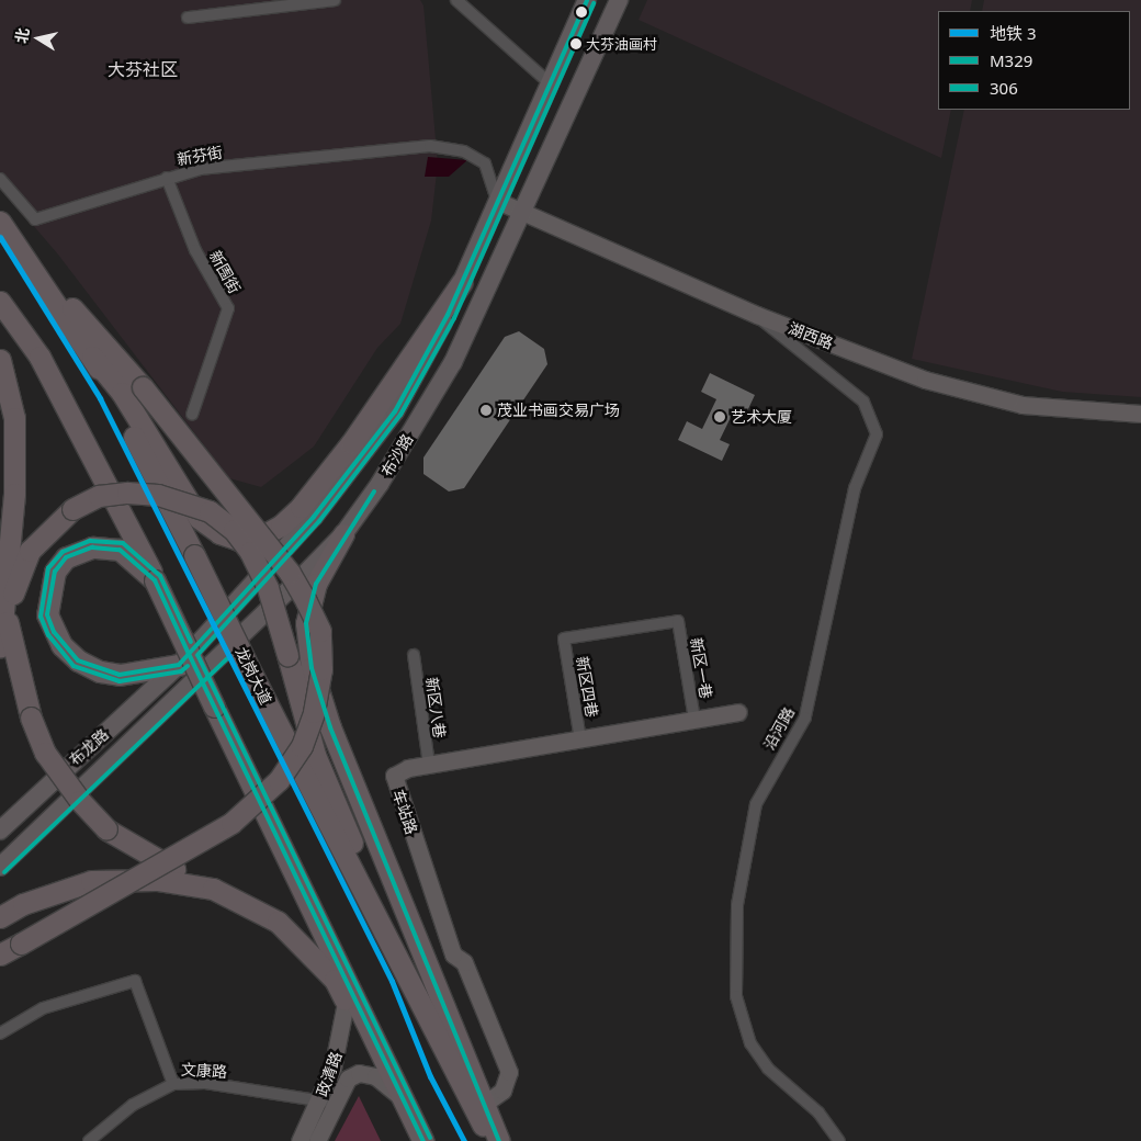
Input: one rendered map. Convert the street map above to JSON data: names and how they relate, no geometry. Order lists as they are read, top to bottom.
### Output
{
  "streets": {
    "highway": ["龙岗大道"],
    "main road": ["布沙路", "布龙路"],
    "street": [
      "新芬街",
      "新围街",
      "湖西路",
      "新区一巷",
      "新区四巷",
      "新区八巷",
      "沿河路",
      "车站路",
      "文康路",
      "政清路"
    ]
  },
  "crossings": [
    ["新芬街", "新围街"],
    ["新芬街", "湖西路"],
    ["新芬街", "布沙路"],
    ["湖西路", "布沙路"],
    ["湖西路", "沿河路"],
    ["布沙路", "布龙路"],
    ["新区一巷", "新区四巷"],
    ["新区一巷", "车站路"],
    ["新区四巷", "车站路"],
    ["新区八巷", "车站路"],
    ["文康路", "政清路"]
  ],
  "districts": ["大芬社区"],
  "places": ["大芬油画村", "茂业书画交易广场", "艺术大厦"],
  "lines": ["transit line M329", "transit line 306", "metro line 3"],
  "legend": ["地铁 3", "M329", "306"],
  "north": "left"
}
